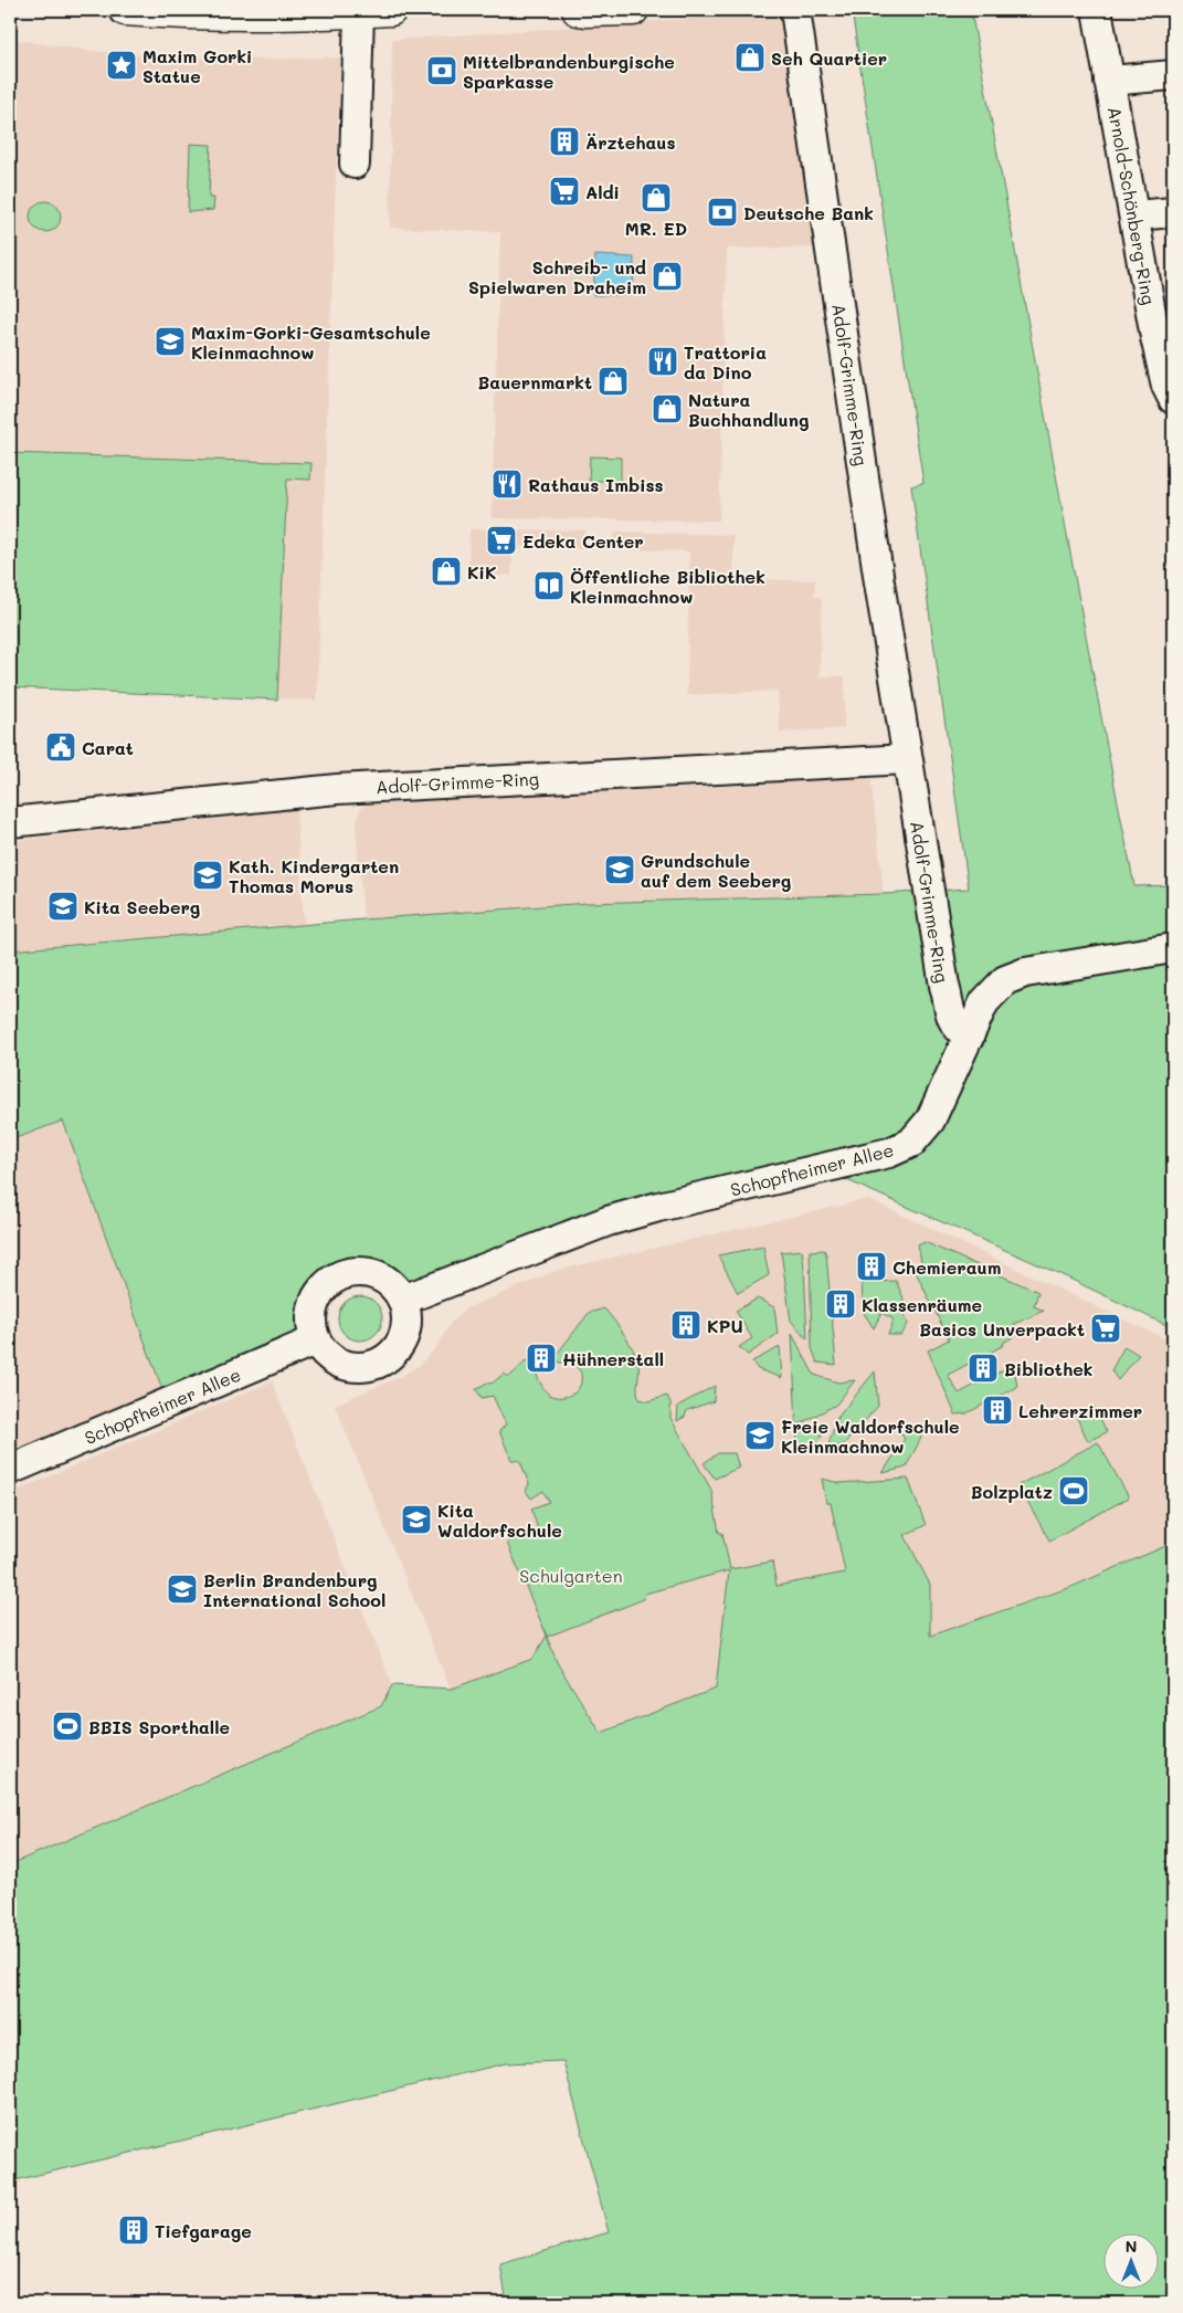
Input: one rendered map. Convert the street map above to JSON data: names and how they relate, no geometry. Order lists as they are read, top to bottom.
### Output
{
  "streets": {
    "street": ["Arnold-Schönberg-Ring", "Adolf-Grimme-Ring", "Schopfheimer Allee"]
  },
  "crossings": [
    ["Adolf-Grimme-Ring", "Schopfheimer Allee"]
  ],
  "parks": ["Schulgarten"],
  "places": {
    "shop": [
      "Seh Quartier",
      "MR. ED",
      "Schreib- und Spielwaren Draheim",
      "Bauernmarkt",
      "Natura Buchhandlung",
      "KiK"
    ],
    "place": ["Maxim Gorki Statue"],
    "bank": ["Mittelbrandenburgische Sparkasse", "Deutsche Bank"],
    "building": [
      "Ärztehaus",
      "Chemieraum",
      "Klassenräume",
      "KPU",
      "Hühnerstall",
      "Bibliothek",
      "Lehrerzimmer",
      "Tiefgarage"
    ],
    "supermarket": ["Aldi", "Edeka Center", "Basics Unverpackt"],
    "school or university": [
      "Maxim-Gorki-Gesamtschule Kleinmachnow",
      "Grundschule auf dem Seeberg",
      "Kath. Kindergarten Thomas Morus",
      "Kita Seeberg",
      "Freie Waldorfschule Kleinmachnow",
      "Kita Waldorfschule",
      "Berlin Brandenburg International School"
    ],
    "restaurant": ["Trattoria da Dino", "Rathaus Imbiss"],
    "library": ["Öffentliche Bibliothek Kleinmachnow"],
    "public building": ["Carat"],
    "sports": ["Bolzplatz", "BBIS Sporthalle"]
  },
  "north": "top"
}
